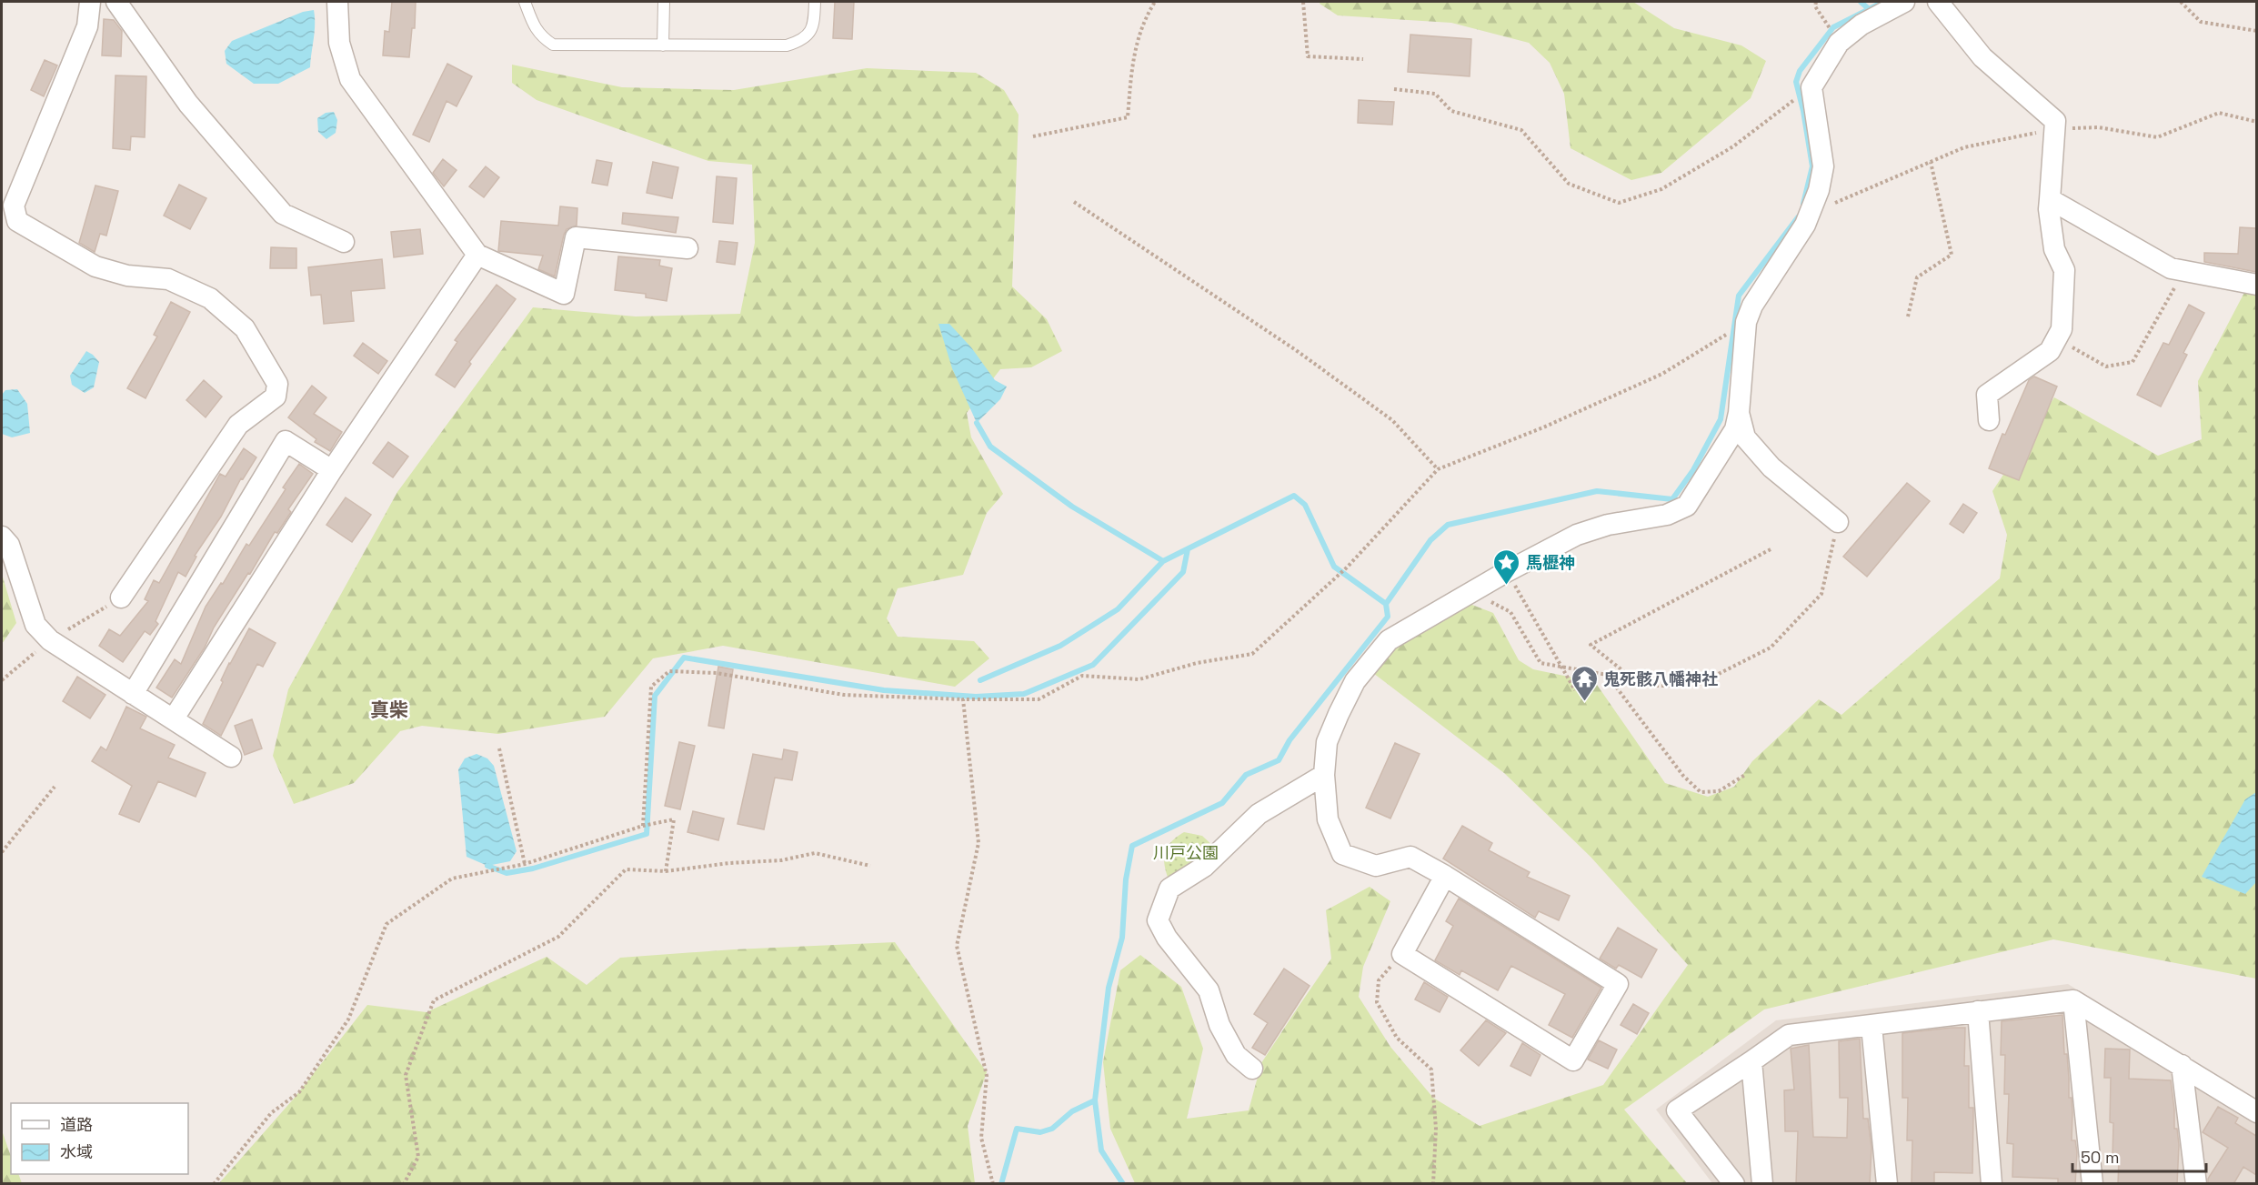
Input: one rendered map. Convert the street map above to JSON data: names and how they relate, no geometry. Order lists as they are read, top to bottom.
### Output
{
  "districts": ["真柴"],
  "parks": ["川戸公園"],
  "places": {
    "place": ["馬櫪神"],
    "temple": ["鬼死骸八幡神社"]
  },
  "legend": ["道路", "水域"],
  "scale_bar": "50 m"
}
